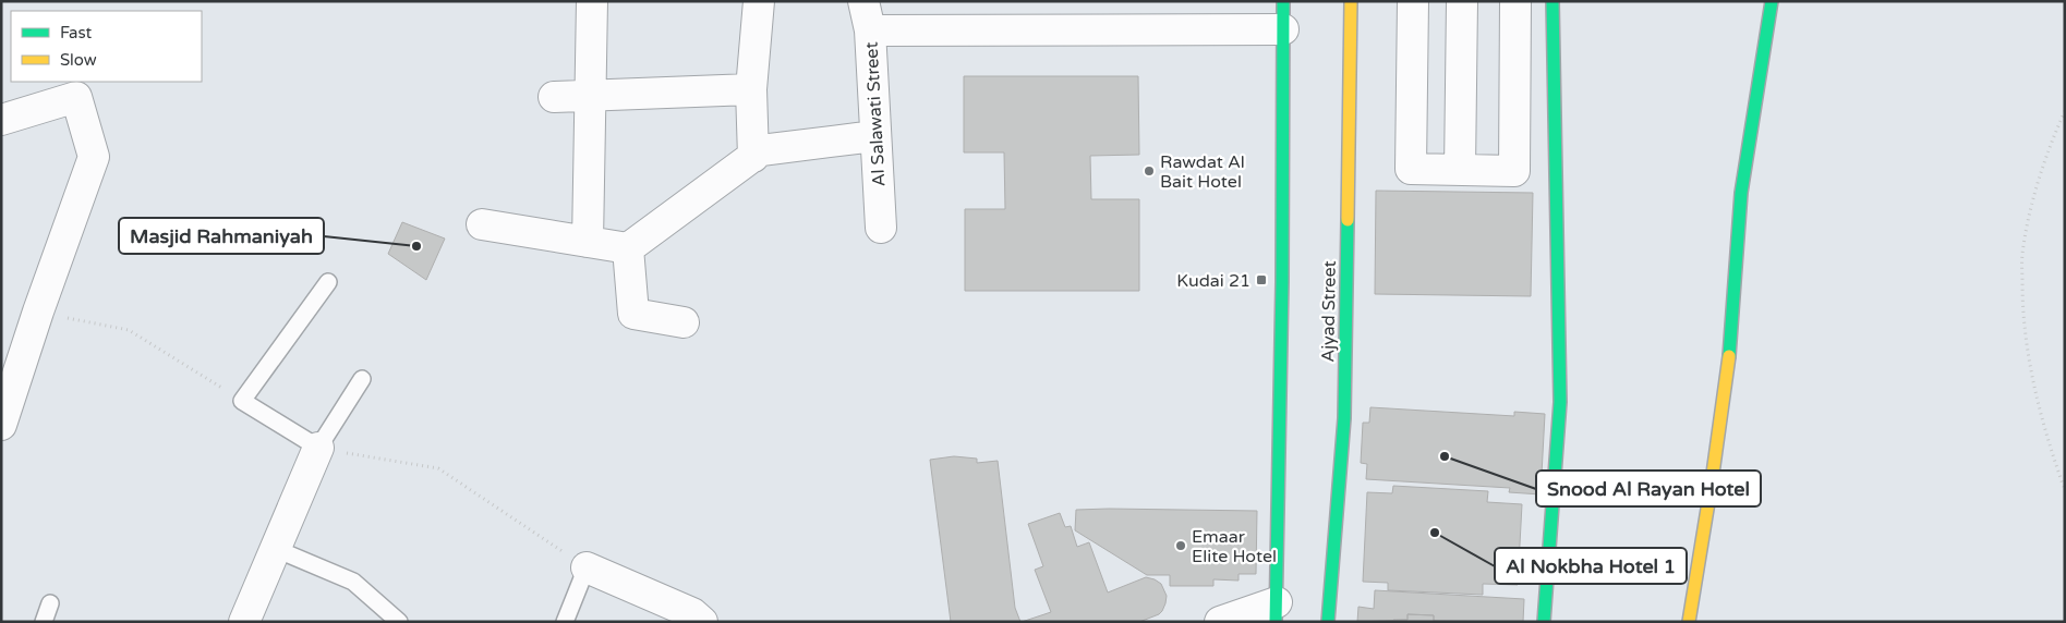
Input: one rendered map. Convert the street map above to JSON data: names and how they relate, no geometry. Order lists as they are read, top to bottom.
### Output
{
  "streets": {
    "street": ["Al Salawati Street", "Ajyad Street"]
  },
  "places": {
    "other": [
      "Rawdat Al Bait Hotel",
      "Masjid Rahmaniyah",
      "Snood Al Rayan Hotel",
      "Al Nokbha Hotel 1",
      "Emaar Elite Hotel"
    ],
    "transit": ["Kudai 21"]
  },
  "legend": ["Fast", "Slow"]
}
